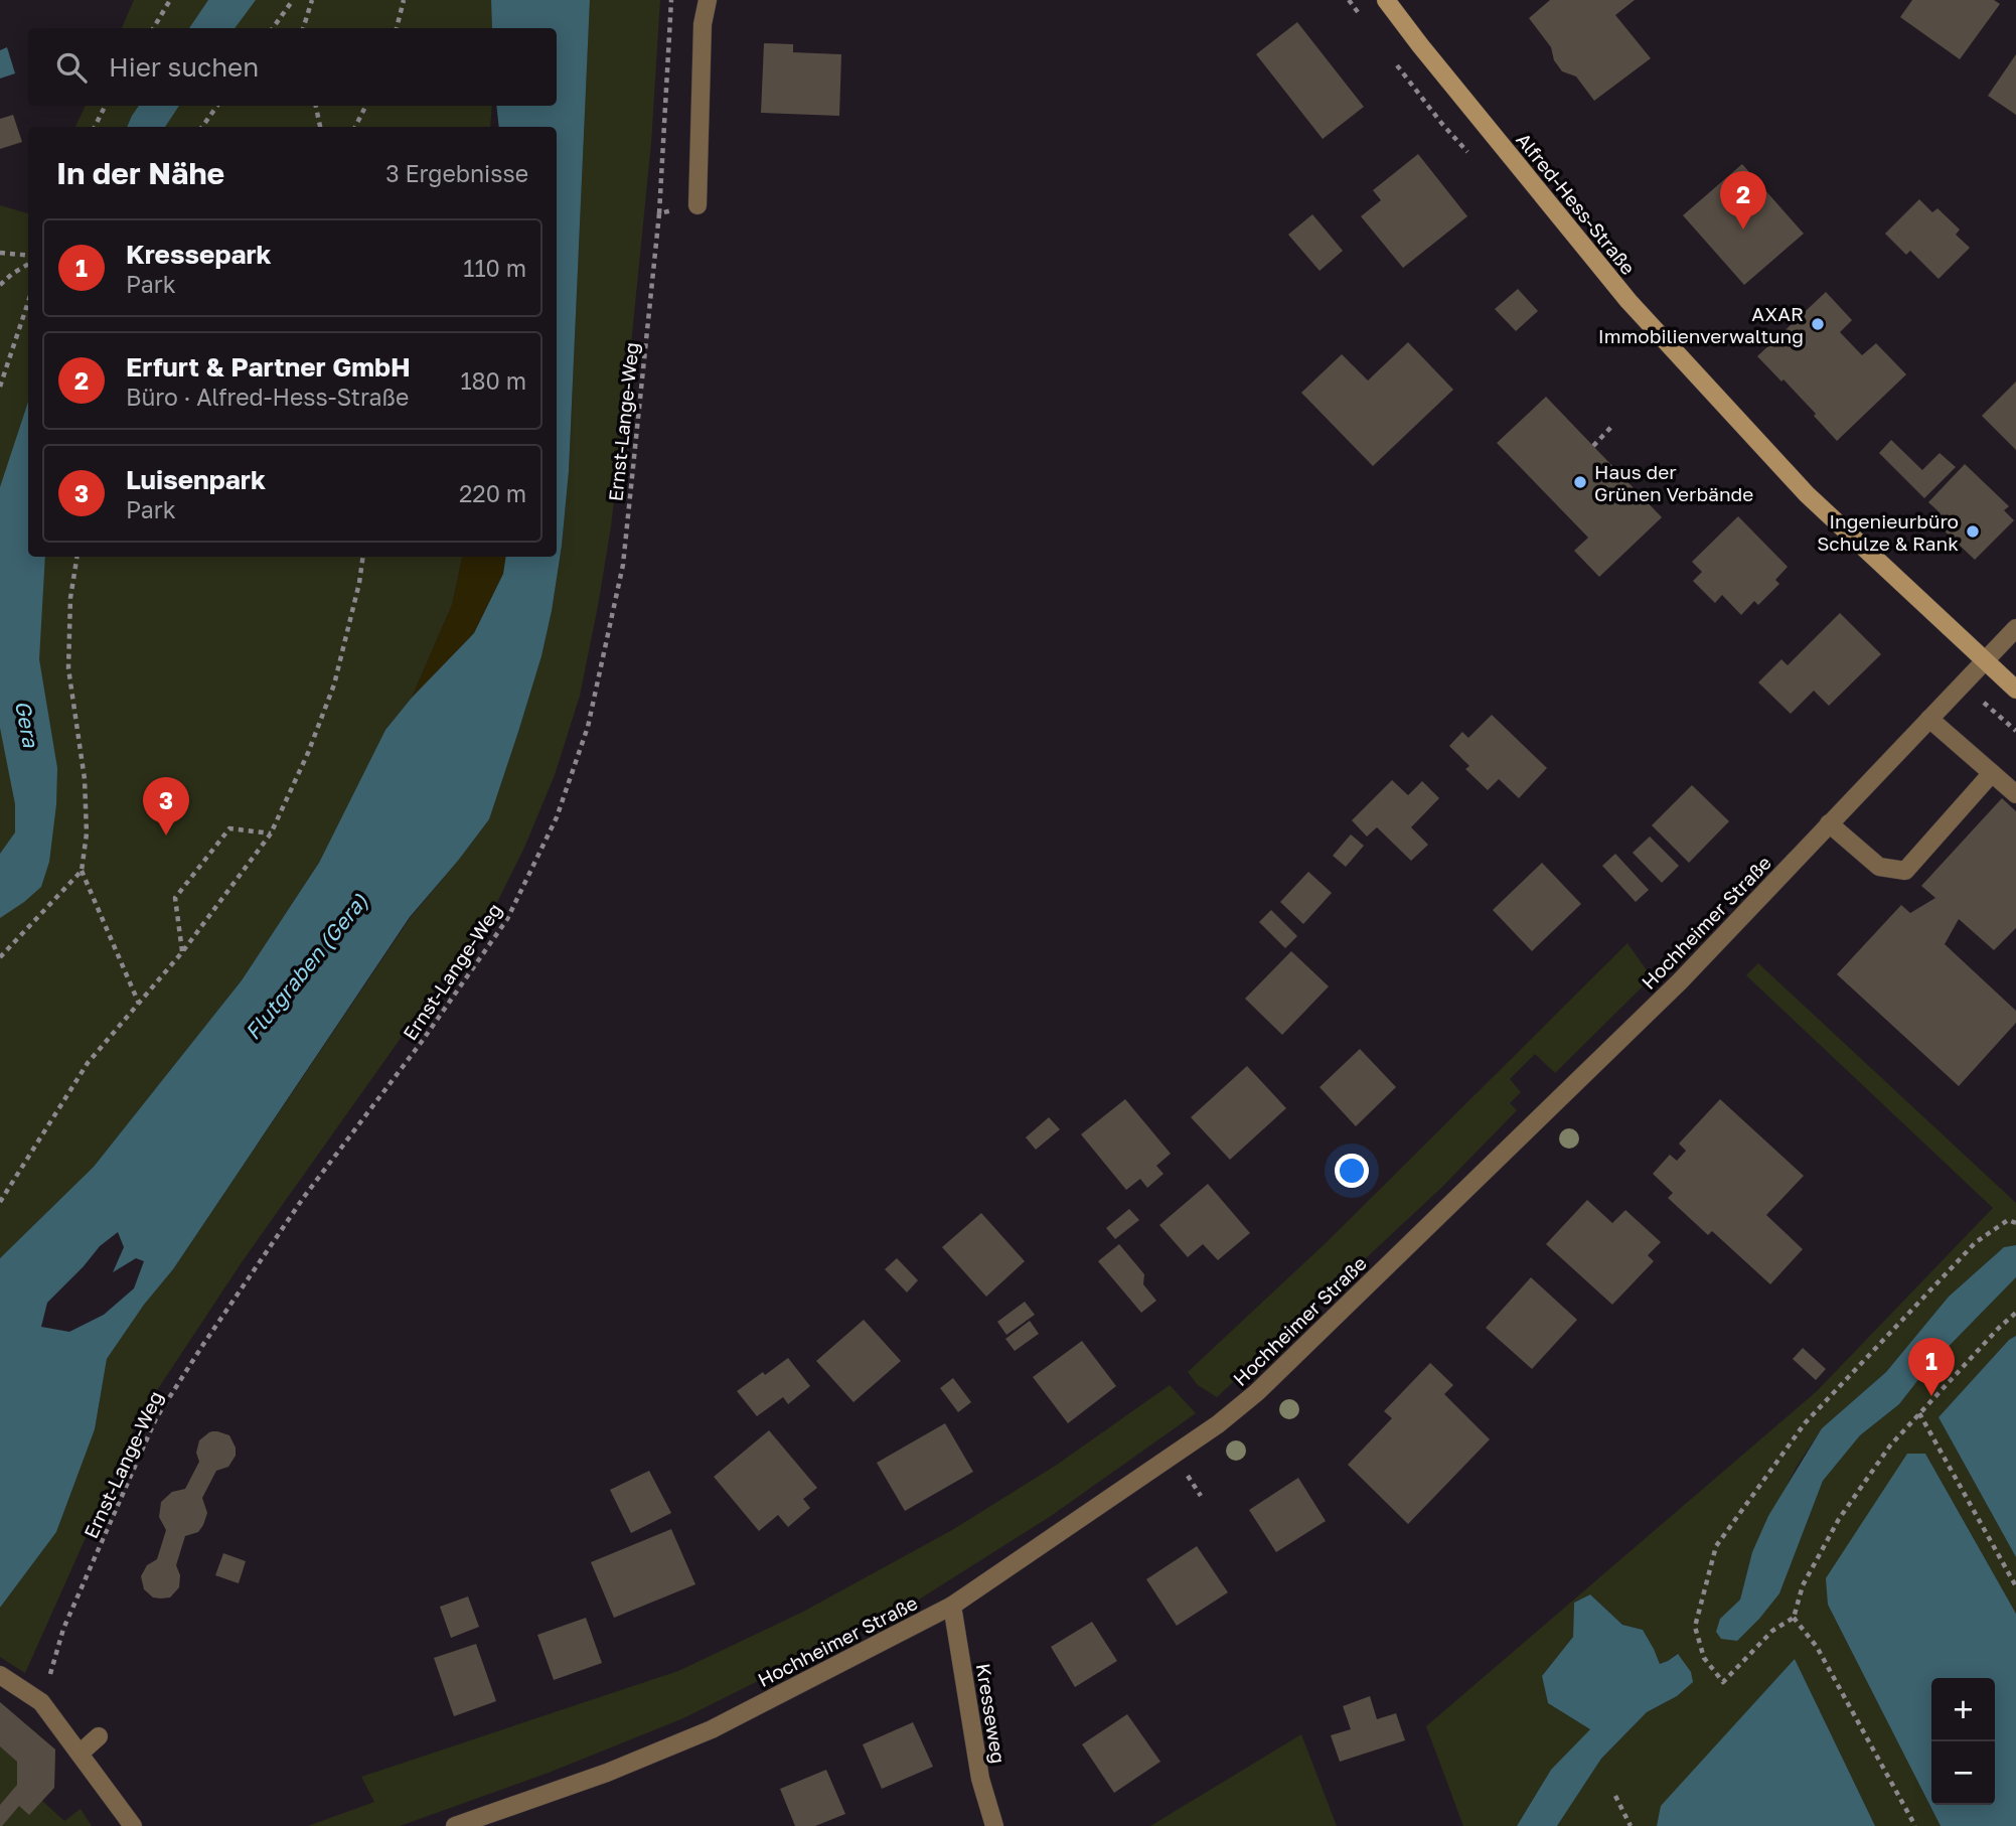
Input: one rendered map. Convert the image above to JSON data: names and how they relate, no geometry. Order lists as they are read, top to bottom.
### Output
{
  "streets": {
    "main road": ["Alfred-Hess-Straße"],
    "street": ["Hochheimer Straße", "Kresseweg"],
    "path": ["Ernst-Lange-Weg"]
  },
  "crossings": [
    ["Alfred-Hess-Straße", "Hochheimer Straße"],
    ["Hochheimer Straße", "Kresseweg"]
  ],
  "water": ["Gera", "Flutgraben (Gera)"],
  "places": ["AXAR Immobilienverwaltung", "Haus der Grünen Verbände", "Ingenieurbüro Schulze & Rank"],
  "page": {
    "search": "Hier suchen",
    "heading": ["In der Nähe", "3 Ergebnisse"],
    "pins": ["2", "3", "1"],
    "list": [
      {
        "mark": "1",
        "name": "Kressepark",
        "note": "Park",
        "value": "110 m"
      },
      {
        "mark": "2",
        "name": "Erfurt & Partner GmbH",
        "note": "Büro · Alfred-Hess-Straße",
        "value": "180 m"
      },
      {
        "mark": "3",
        "name": "Luisenpark",
        "note": "Park",
        "value": "220 m"
      }
    ],
    "map_buttons": ["+", "−"]
  }
}
